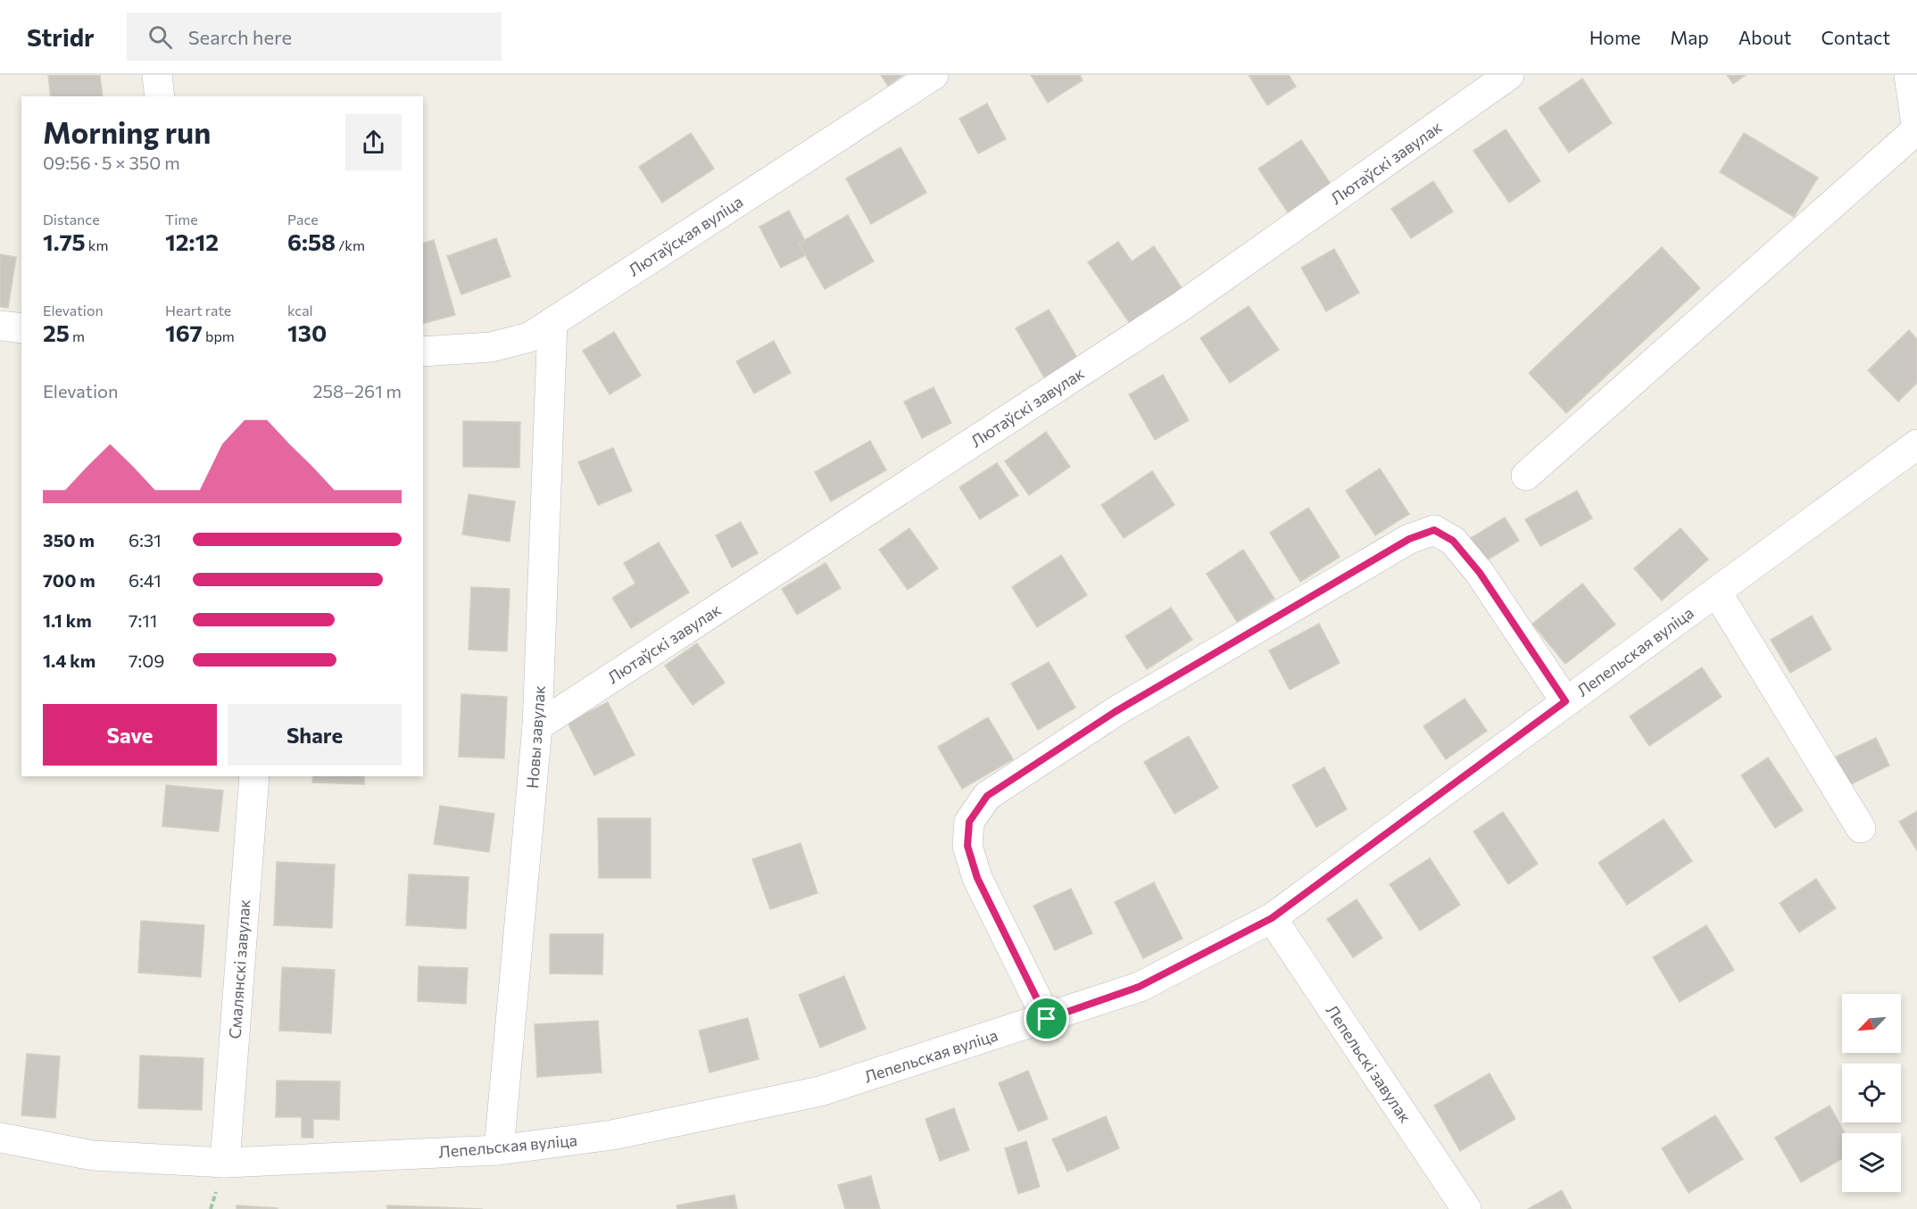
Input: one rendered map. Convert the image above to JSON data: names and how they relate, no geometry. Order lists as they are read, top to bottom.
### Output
{
  "streets": {
    "street": [
      "Лютаўскі завулак",
      "Лютаўская вуліца",
      "Лепельская вуліца",
      "Новы завулак",
      "Смалянскі завулак",
      "Лепельскі завулак"
    ]
  },
  "crossings": [
    ["Лютаўскі завулак", "Новы завулак"],
    ["Лютаўская вуліца", "Новы завулак"],
    ["Лепельская вуліца", "Новы завулак"],
    ["Лепельская вуліца", "Смалянскі завулак"],
    ["Лепельская вуліца", "Лепельскі завулак"]
  ],
  "north": "bottom left",
  "page": {
    "header": "Stridr",
    "search": "Search here",
    "nav": [
      "Home",
      "Map",
      "About",
      "Contact"
    ],
    "heading": ["Morning run", "09:56 · 5 × 350 m"],
    "stats": [
      ["Distance", "1.75 km"],
      ["Time", "12:12"],
      ["Pace", "6:58 /km"],
      ["Elevation", "25 m"],
      ["Heart rate", "167 bpm"],
      ["kcal", "130"]
    ],
    "chart": ["Elevation", "258–261 m"],
    "list": [
      {
        "name": "350 m",
        "note": "6:31"
      },
      {
        "name": "700 m",
        "note": "6:41"
      },
      {
        "name": "1.1 km",
        "note": "7:11"
      },
      {
        "name": "1.4 km",
        "note": "7:09"
      }
    ],
    "buttons": ["Save", "Share"]
  }
}
